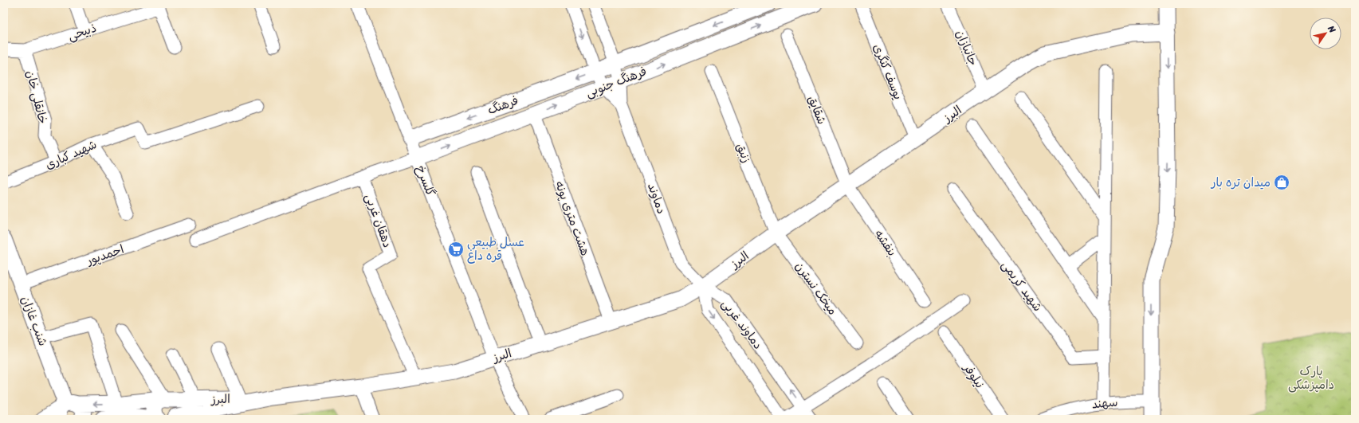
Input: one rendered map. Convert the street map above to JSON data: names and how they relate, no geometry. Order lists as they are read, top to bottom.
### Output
{
  "streets": {
    "main road": [
      "فرهنگ جنوبی",
      "فرهنگ",
      "البرز",
      "شنب غازان"
    ],
    "street": [
      "ذبیحی",
      "جانبازان",
      "یوسف کنگری",
      "خانقلی خان",
      "شقایق",
      "زنبق",
      "شهید کباری",
      "گلسرخ",
      "دماوند",
      "هشت متری پونه",
      "دهقان غربی",
      "بنفشه",
      "احمدپور",
      "شهید کریمی",
      "میخک نسترن",
      "دماوند غربی",
      "نیلوفر",
      "سهند"
    ]
  },
  "crossings": [
    ["ذبیحی", "خانقلی خان"],
    ["جانبازان", "البرز"],
    ["یوسف کنگری", "البرز"],
    ["فرهنگ جنوبی", "گلسرخ"],
    ["فرهنگ جنوبی", "هشت متری پونه"],
    ["خانقلی خان", "شهید کباری"],
    ["فرهنگ", "گلسرخ"],
    ["شقایق", "البرز"],
    ["شقایق", "بنفشه"],
    ["البرز", "زنبق"],
    ["البرز", "گلسرخ"],
    ["البرز", "دماوند"],
    ["البرز", "هشت متری پونه"],
    ["البرز", "دهقان غربی"],
    ["البرز", "بنفشه"],
    ["البرز", "میخک نسترن"],
    ["البرز", "شنب غازان"],
    ["البرز", "دماوند غربی"],
    ["زنبق", "میخک نسترن"],
    ["دماوند", "دماوند غربی"],
    ["احمدپور", "شنب غازان"]
  ],
  "one_way": ["فرهنگ جنوبی", "فرهنگ"],
  "parks": ["پارک دامپزشکی"],
  "places": {
    "shop": ["میدان تره بار"],
    "supermarket": ["عسل طبیعی قره داغ"]
  },
  "north": "top right"
}
